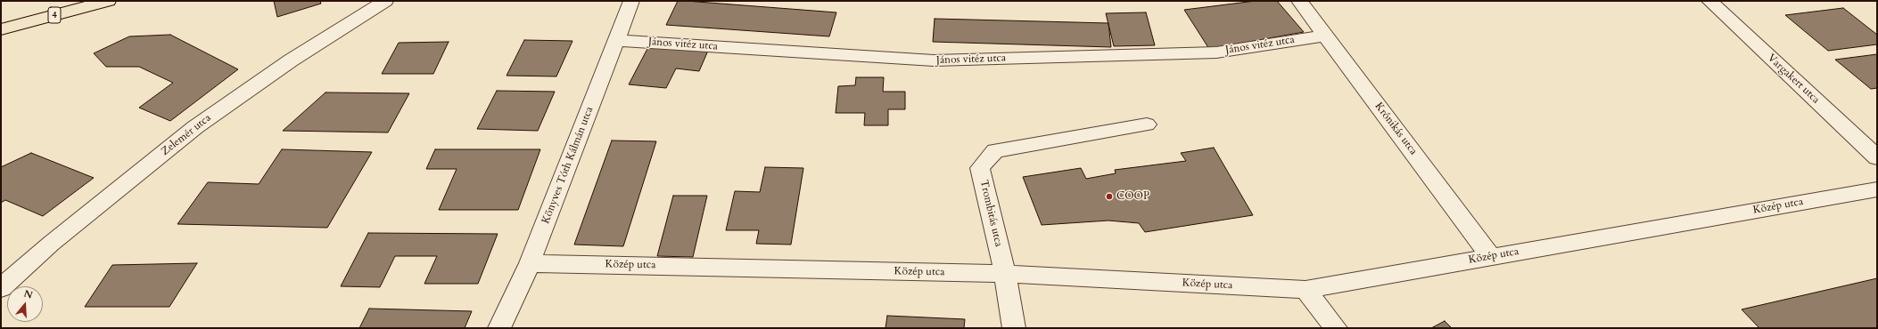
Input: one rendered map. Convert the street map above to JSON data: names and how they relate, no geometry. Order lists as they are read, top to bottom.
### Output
{
  "streets": {
    "main road": ["4"],
    "street": [
      "János vitéz utca",
      "Vargakert utca",
      "Krónikás utca",
      "Zelemér utca",
      "Könyves Tóth Kálmán utca",
      "Közép utca",
      "Trombitás utca"
    ]
  },
  "crossings": [
    ["János vitéz utca", "Krónikás utca"],
    ["János vitéz utca", "Könyves Tóth Kálmán utca"],
    ["Krónikás utca", "Közép utca"],
    ["Könyves Tóth Kálmán utca", "Közép utca"],
    ["Közép utca", "Trombitás utca"]
  ],
  "places": ["COOP"],
  "north": "top"
}
